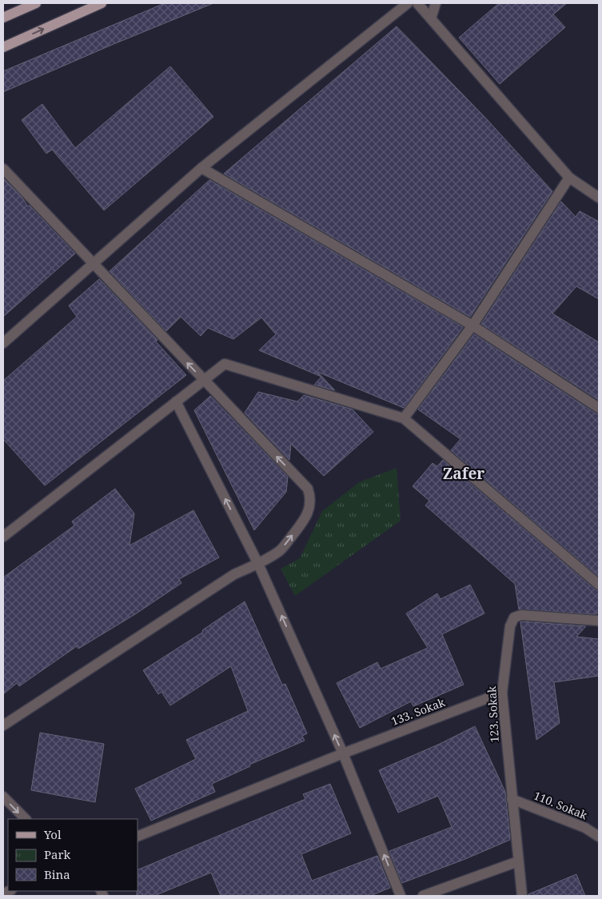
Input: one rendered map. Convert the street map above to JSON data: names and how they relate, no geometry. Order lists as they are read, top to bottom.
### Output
{
  "streets": {
    "street": ["133. Sokak", "123. Sokak", "110. Sokak"]
  },
  "crossings": [
    ["133. Sokak", "123. Sokak"],
    ["123. Sokak", "110. Sokak"]
  ],
  "districts": ["Zafer"],
  "legend": ["Yol", "Park", "Bina"]
}
